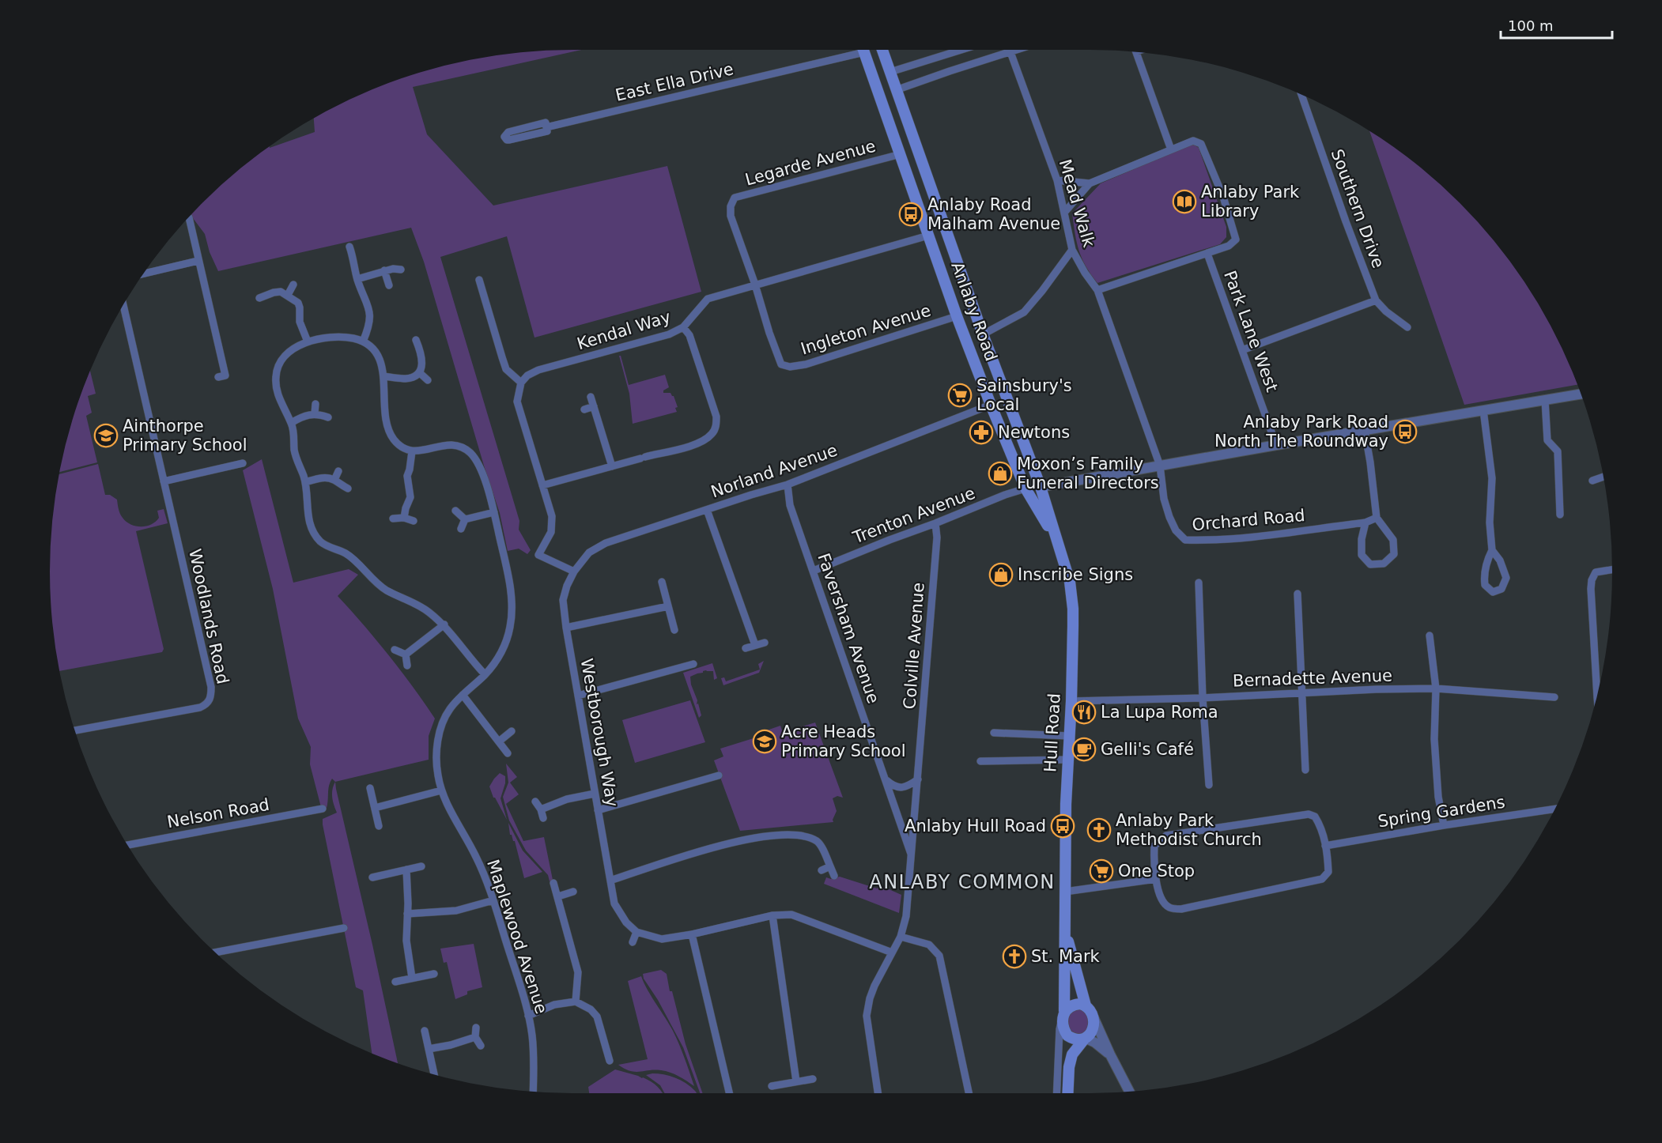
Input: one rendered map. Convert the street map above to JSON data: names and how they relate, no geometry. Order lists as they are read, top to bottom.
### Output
{
  "streets": {
    "main road": ["Anlaby Road", "Hull Road"],
    "street": [
      "East Ella Drive",
      "Legarde Avenue",
      "Mead Walk",
      "Southern Drive",
      "Ingleton Avenue",
      "Kendal Way",
      "Park Lane West",
      "Norland Avenue",
      "Trenton Avenue",
      "Orchard Road",
      "Woodlands Road",
      "Faversham Avenue",
      "Colville Avenue",
      "Bernadette Avenue",
      "Westborough Way",
      "Spring Gardens",
      "Nelson Road",
      "Maplewood Avenue"
    ]
  },
  "crossings": [
    ["Legarde Avenue", "Anlaby Road"],
    ["Legarde Avenue", "Ingleton Avenue"],
    ["Legarde Avenue", "Kendal Way"],
    ["Mead Walk", "Orchard Road"],
    ["Anlaby Road", "Ingleton Avenue"],
    ["Anlaby Road", "Kendal Way"],
    ["Anlaby Road", "Norland Avenue"],
    ["Anlaby Road", "Trenton Avenue"],
    ["Anlaby Road", "Hull Road"],
    ["Ingleton Avenue", "Kendal Way"],
    ["Norland Avenue", "Faversham Avenue"],
    ["Norland Avenue", "Westborough Way"],
    ["Trenton Avenue", "Faversham Avenue"],
    ["Trenton Avenue", "Colville Avenue"],
    ["Faversham Avenue", "Colville Avenue"],
    ["Bernadette Avenue", "Hull Road"]
  ],
  "districts": ["ANLABY COMMON"],
  "places": {
    "library": ["Anlaby Park Library"],
    "bus stop": ["Anlaby Road Malham Avenue", "Anlaby Park Road North The Roundway", "Anlaby Hull Road"],
    "supermarket": ["Sainsbury's Local", "One Stop"],
    "pharmacy": ["Newtons"],
    "school or university": ["Ainthorpe Primary School", "Acre Heads Primary School"],
    "shop": ["Moxon’s Family Funeral Directors", "Inscribe Signs"],
    "restaurant": ["La Lupa Roma"],
    "cafe": ["Gelli's Café"],
    "church": ["Anlaby Park Methodist Church", "St. Mark"]
  },
  "scale_bar": "100 m"
}
